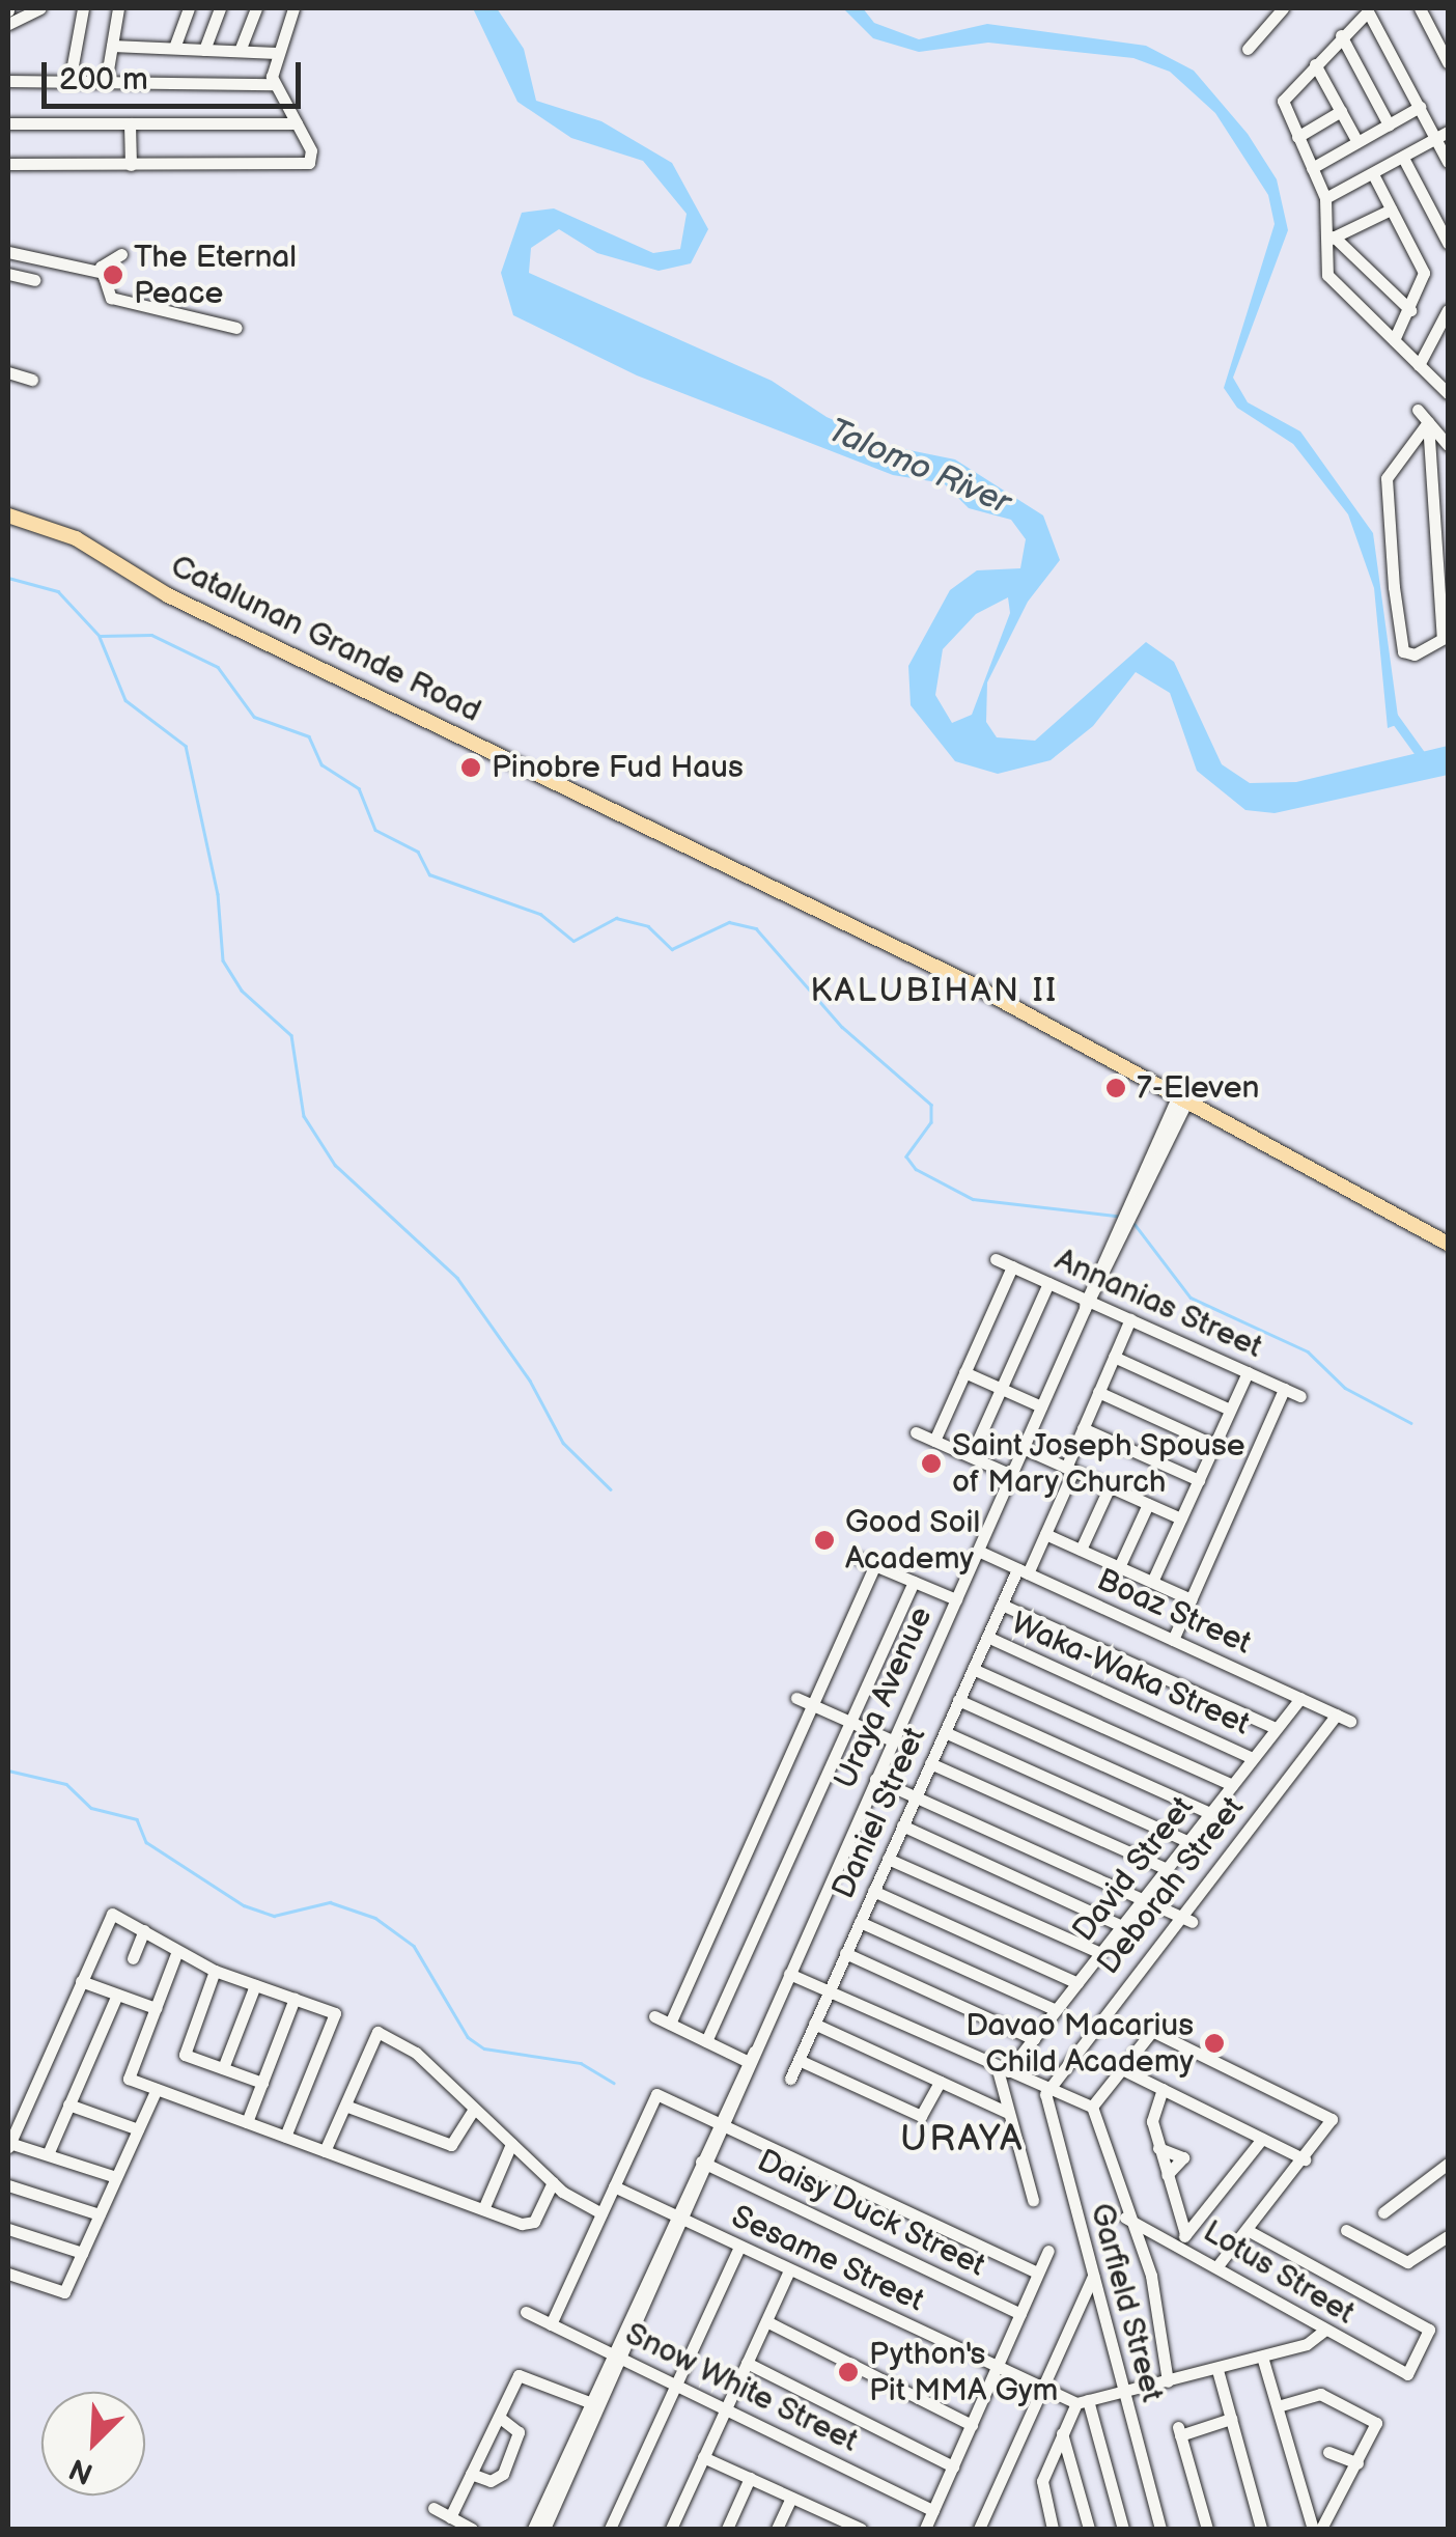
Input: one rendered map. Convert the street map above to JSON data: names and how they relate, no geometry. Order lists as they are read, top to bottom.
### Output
{
  "streets": {
    "main road": ["Catalunan Grande Road"],
    "street": [
      "Annanias Street",
      "Boaz Street",
      "Waka-Waka Street",
      "Uraya Avenue",
      "Daniel Street",
      "David Street",
      "Deborah Street",
      "Daisy Duck Street",
      "Sesame Street",
      "Lotus Street",
      "Garfield Street",
      "Snow White Street"
    ]
  },
  "crossings": [
    ["Catalunan Grande Road", "Uraya Avenue"],
    ["Annanias Street", "Uraya Avenue"],
    ["Annanias Street", "Daniel Street"],
    ["Boaz Street", "Uraya Avenue"],
    ["Boaz Street", "Daniel Street"],
    ["Boaz Street", "David Street"],
    ["Boaz Street", "Deborah Street"],
    ["Waka-Waka Street", "Daniel Street"],
    ["Waka-Waka Street", "David Street"],
    ["Uraya Avenue", "Daisy Duck Street"],
    ["Uraya Avenue", "Sesame Street"],
    ["Uraya Avenue", "Snow White Street"],
    ["Deborah Street", "Garfield Street"],
    ["Daisy Duck Street", "Sesame Street"]
  ],
  "districts": ["KALUBIHAN II", "URAYA"],
  "water": ["Talomo River"],
  "places": [
    "The Eternal Peace",
    "Pinobre Fud Haus",
    "7-Eleven",
    "Saint Joseph Spouse of Mary Church",
    "Good Soil Academy",
    "Davao Macarius Child Academy",
    "Python's Pit MMA Gym"
  ],
  "scale_bar": "200 m",
  "north": "bottom left"
}
